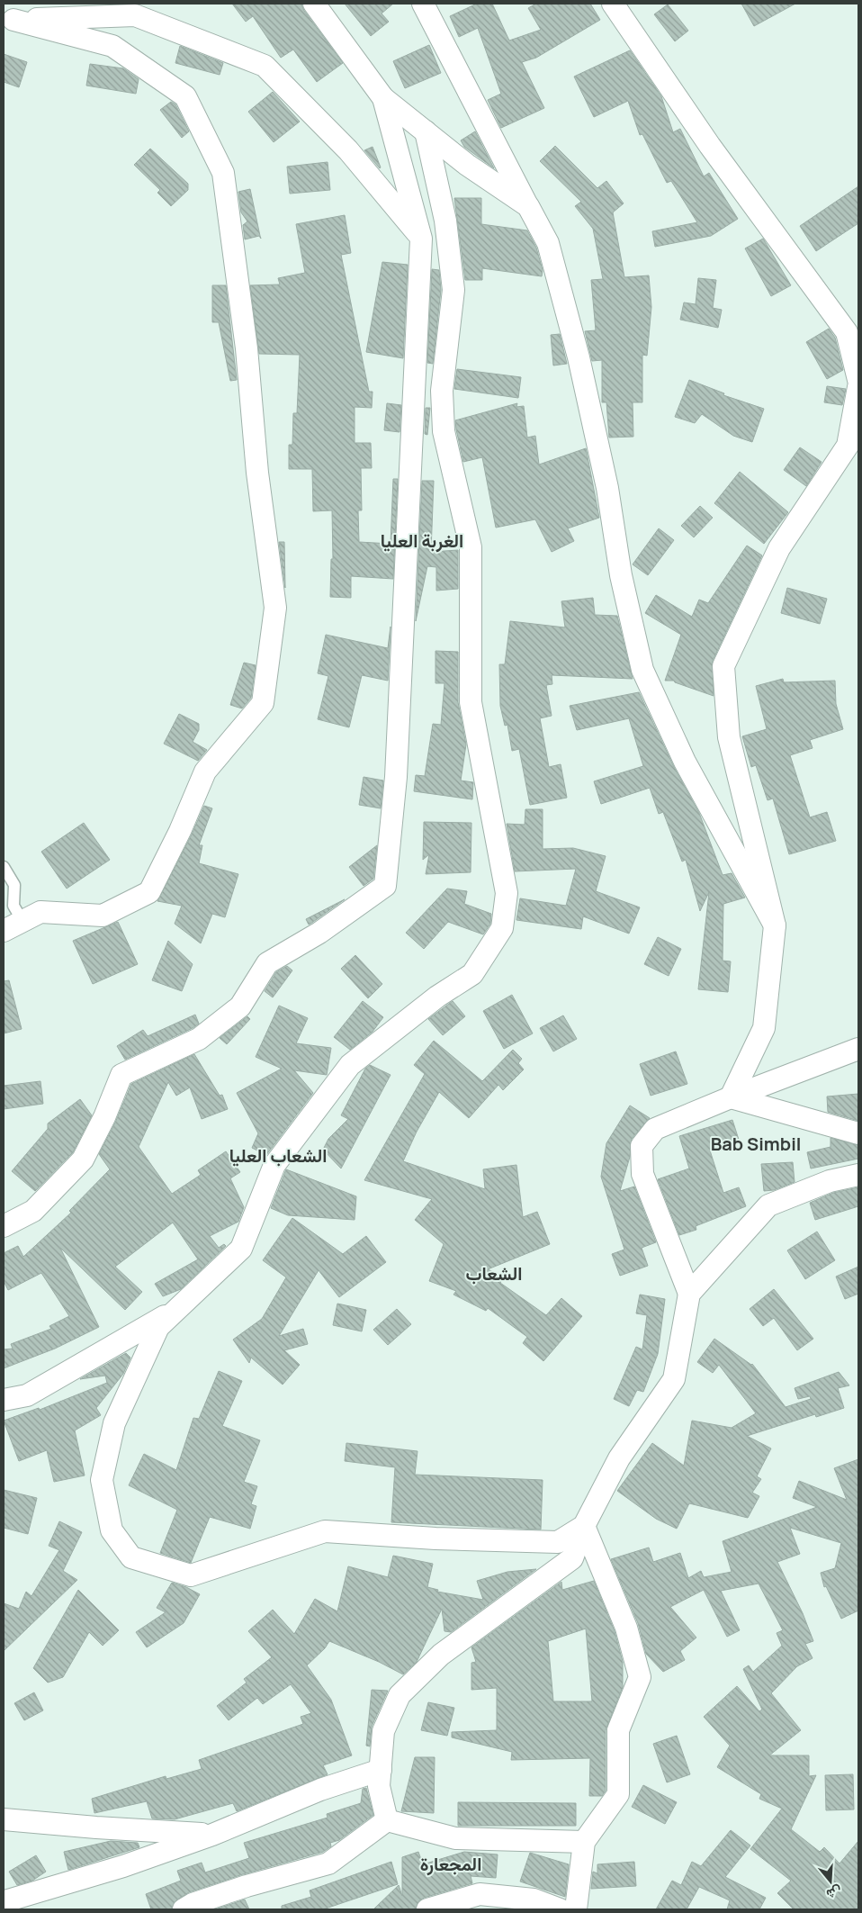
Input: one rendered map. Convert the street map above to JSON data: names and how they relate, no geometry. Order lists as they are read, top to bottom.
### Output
{
  "districts": [
    "الغربة العليا",
    "Bab Simbil",
    "الشعاب العليا",
    "الشعاب",
    "المجعارة"
  ],
  "north": "bottom"
}
